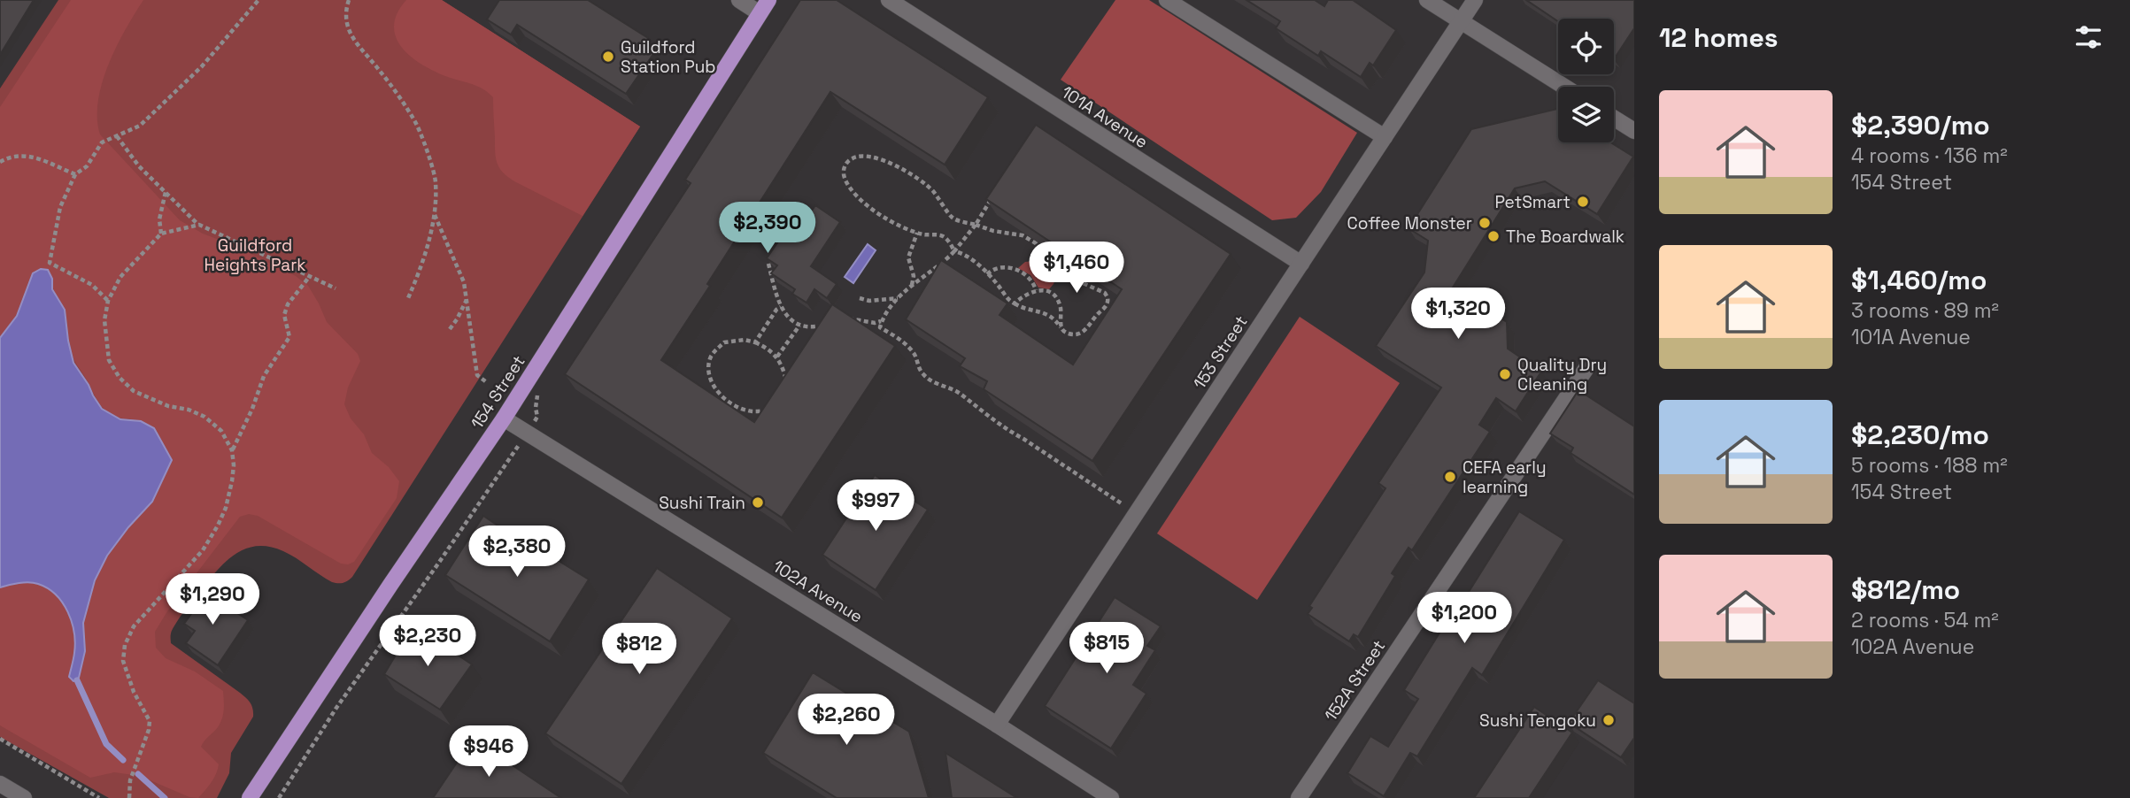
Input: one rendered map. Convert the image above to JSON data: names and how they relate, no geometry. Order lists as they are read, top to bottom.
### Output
{
  "streets": {
    "main road": ["154 Street"],
    "street": [
      "101A Avenue",
      "153 Street",
      "102A Avenue",
      "152A Street"
    ]
  },
  "crossings": [
    ["101A Avenue", "153 Street"],
    ["153 Street", "102A Avenue"],
    ["154 Street", "102A Avenue"]
  ],
  "parks": ["Guildford Heights Park"],
  "places": [
    "Guildford Station Pub",
    "PetSmart",
    "Coffee Monster",
    "The Boardwalk",
    "Quality Dry Cleaning",
    "CEFA early learning",
    "Sushi Train",
    "Sushi Tengoku"
  ],
  "page": {
    "heading": "12 homes",
    "list": [
      {
        "name": "$2,390/mo",
        "note": "4 rooms · 136 m² · 154 Street"
      },
      {
        "name": "$1,460/mo",
        "note": "3 rooms · 89 m² · 101A Avenue"
      },
      {
        "name": "$2,230/mo",
        "note": "5 rooms · 188 m² · 154 Street"
      },
      {
        "name": "$812/mo",
        "note": "2 rooms · 54 m² · 102A Avenue"
      }
    ],
    "price": [
      "$2,390",
      "$1,460",
      "$1,320",
      "$997",
      "$2,380",
      "$1,290",
      "$1,200",
      "$2,230",
      "$815",
      "$812",
      "$2,260",
      "$946"
    ]
  }
}
